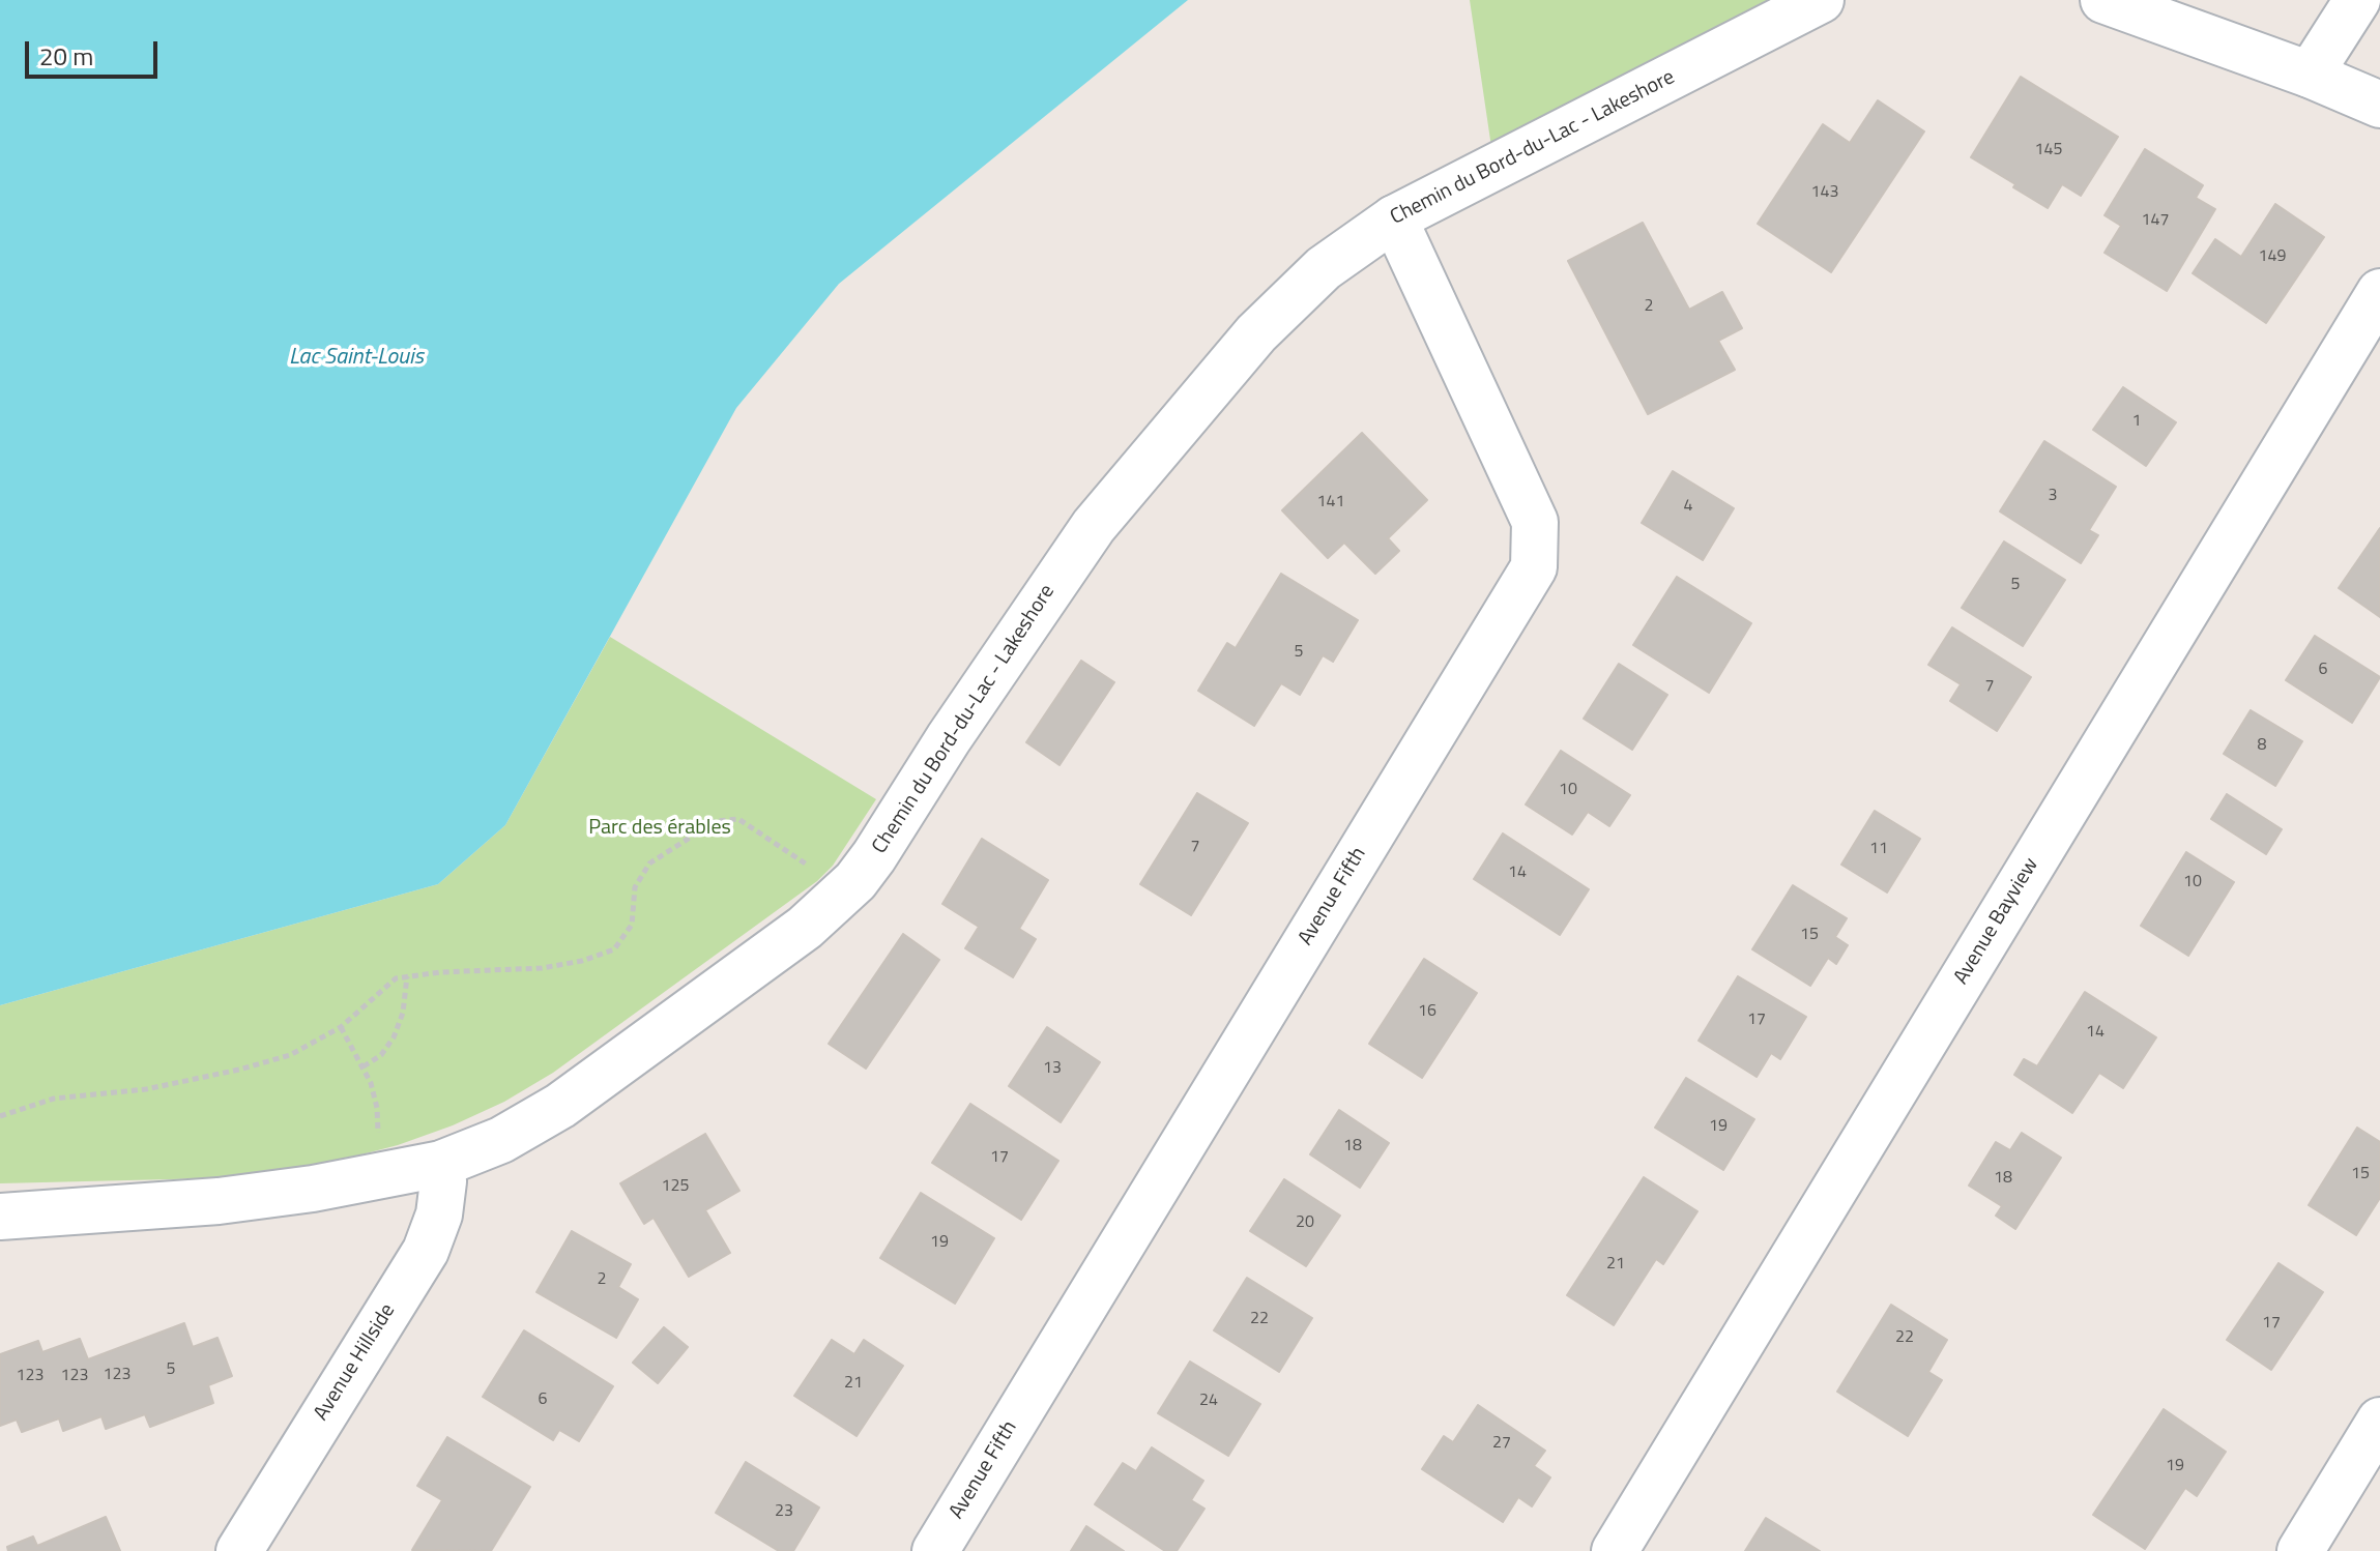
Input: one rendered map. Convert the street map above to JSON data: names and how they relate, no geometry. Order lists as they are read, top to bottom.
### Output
{
  "streets": {
    "street": [
      "Chemin du Bord-du-Lac - Lakeshore",
      "Avenue Fifth",
      "Avenue Bayview",
      "Avenue Hillside"
    ]
  },
  "crossings": [
    ["Chemin du Bord-du-Lac - Lakeshore", "Avenue Fifth"],
    ["Chemin du Bord-du-Lac - Lakeshore", "Avenue Hillside"]
  ],
  "water": ["Lac Saint-Louis"],
  "parks": ["Parc des érables"],
  "house_numbers": [
    "145",
    "143",
    "147",
    "149",
    "2",
    "1",
    "3",
    "141",
    "4",
    "5",
    "5",
    "6",
    "7",
    "8",
    "10",
    "7",
    "11",
    "14",
    "10",
    "15",
    "16",
    "17",
    "14",
    "13",
    "19",
    "18",
    "17",
    "15",
    "18",
    "125",
    "20",
    "19",
    "21",
    "2",
    "22",
    "17",
    "22",
    "5",
    "123",
    "123",
    "123",
    "21",
    "6",
    "24",
    "27",
    "19",
    "23"
  ],
  "scale_bar": "20 m"
}
